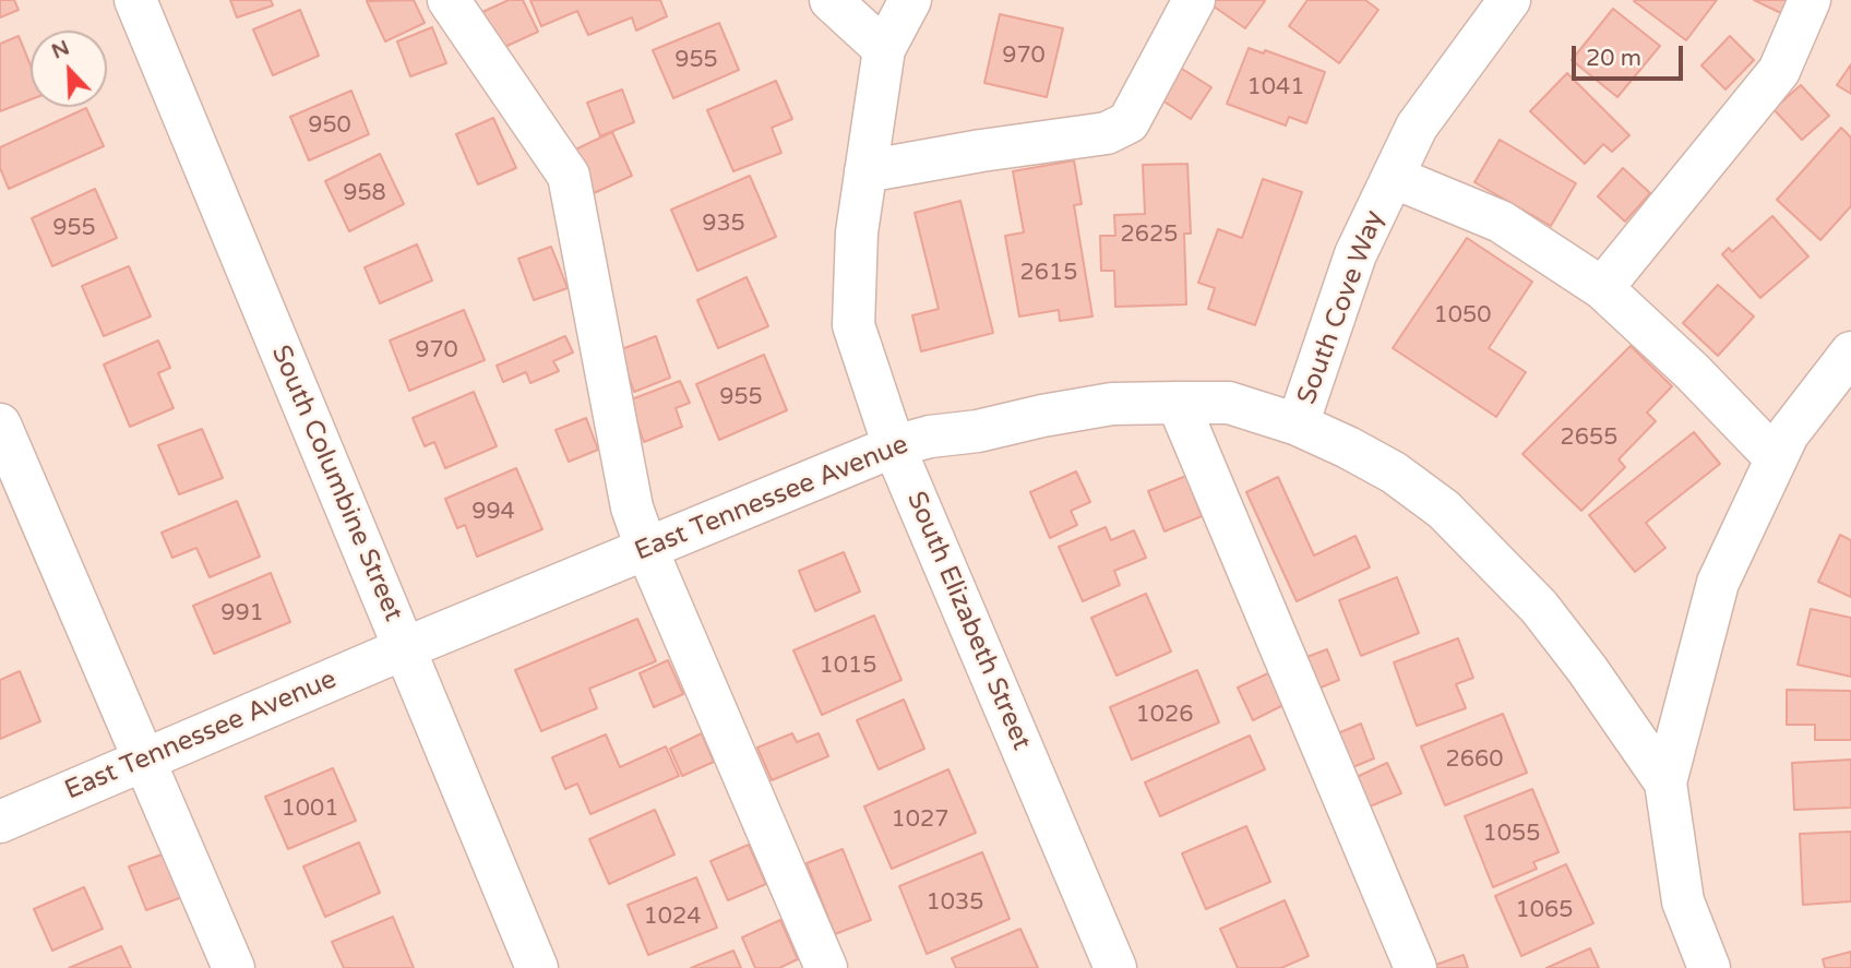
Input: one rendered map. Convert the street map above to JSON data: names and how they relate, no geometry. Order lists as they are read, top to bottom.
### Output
{
  "streets": {
    "street": [
      "South Cove Way",
      "South Columbine Street",
      "East Tennessee Avenue",
      "South Elizabeth Street"
    ]
  },
  "crossings": [
    ["South Cove Way", "East Tennessee Avenue"],
    ["South Columbine Street", "East Tennessee Avenue"],
    ["East Tennessee Avenue", "South Elizabeth Street"]
  ],
  "house_numbers": [
    "970",
    "955",
    "1041",
    "950",
    "958",
    "935",
    "955",
    "2625",
    "2615",
    "1050",
    "970",
    "955",
    "2655",
    "994",
    "991",
    "1015",
    "1026",
    "2660",
    "1001",
    "1027",
    "1055",
    "1035",
    "1065",
    "1024"
  ],
  "scale_bar": "20 m",
  "north": "top left"
}
